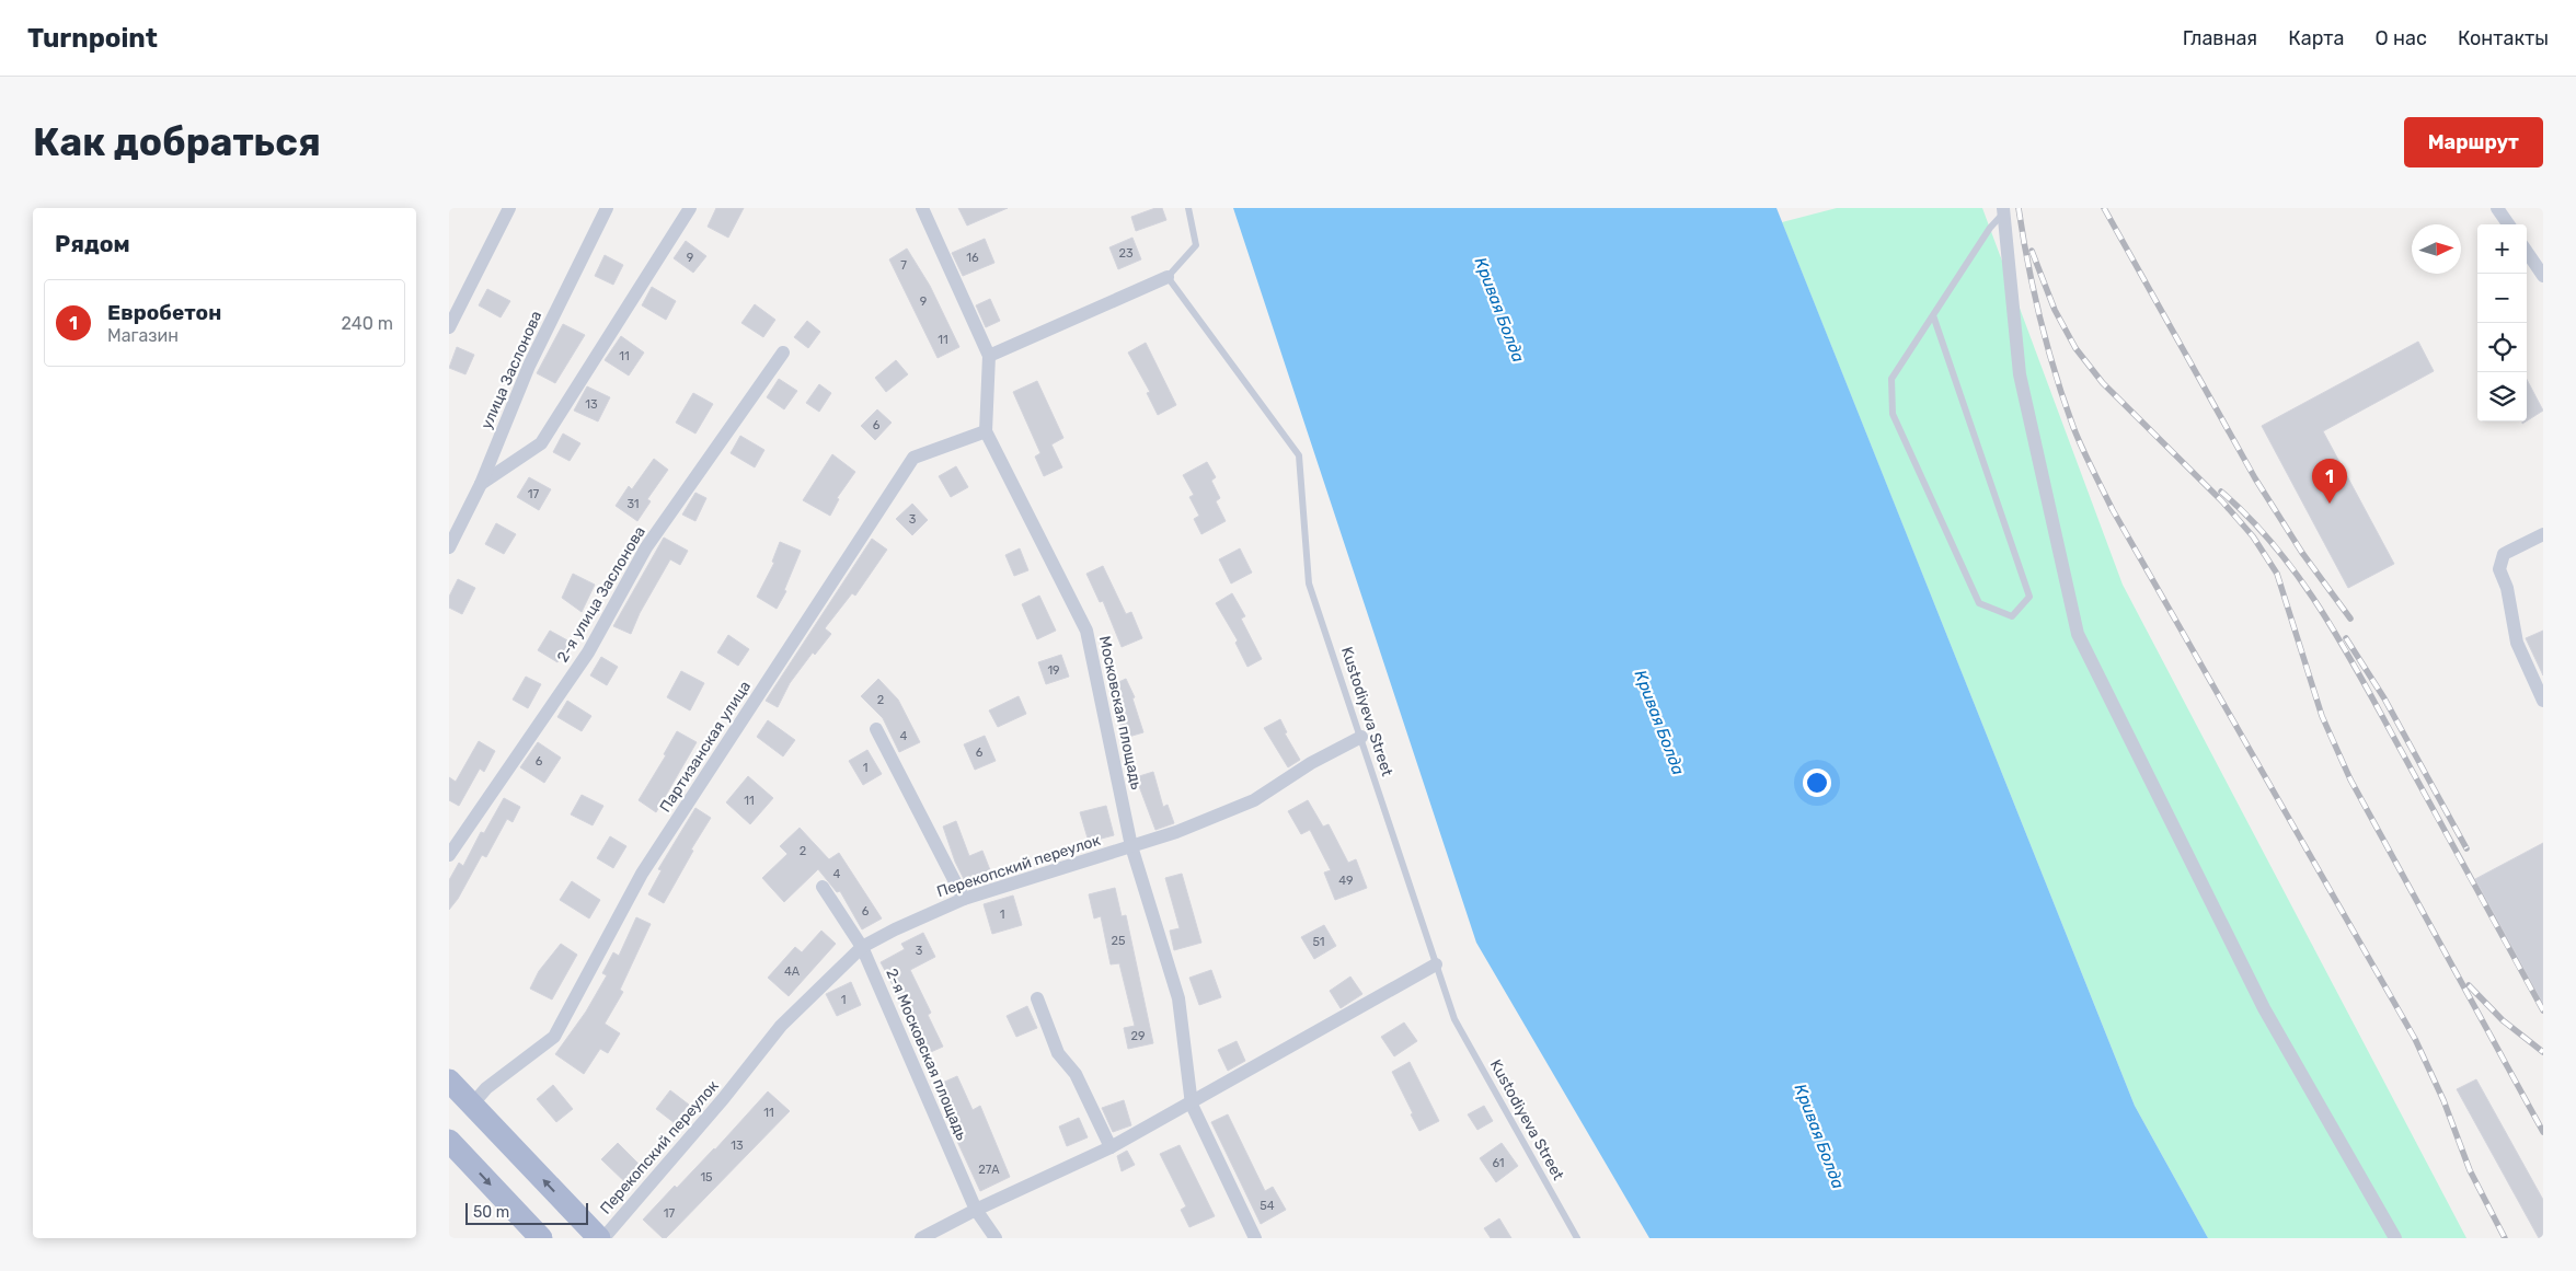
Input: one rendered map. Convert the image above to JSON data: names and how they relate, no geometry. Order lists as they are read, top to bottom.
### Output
{
  "streets": {
    "street": [
      "улица Заслонова",
      "2-я улица Заслонова",
      "Московская площадь",
      "Партизанская улица",
      "Перекопский переулок",
      "2-я Московская площадь"
    ],
    "lane": ["Kustodiyeva Street"]
  },
  "crossings": [
    ["Kustodiyeva Street", "Перекопский переулок"],
    ["Московская площадь", "Партизанская улица"],
    ["Московская площадь", "Перекопский переулок"],
    ["Перекопский переулок", "2-я Московская площадь"]
  ],
  "water": ["Кривая Болда"],
  "house_numbers": [
    "23",
    "9",
    "16",
    "7",
    "9",
    "11",
    "11",
    "13",
    "6",
    "17",
    "31",
    "3",
    "19",
    "2",
    "4",
    "6",
    "6",
    "1",
    "11",
    "2",
    "4",
    "49",
    "6",
    "1",
    "25",
    "51",
    "3",
    "4А",
    "1",
    "29",
    "11",
    "13",
    "61",
    "27А",
    "15",
    "54",
    "17"
  ],
  "scale_bar": "50 m",
  "north": "right",
  "page": {
    "header": "Turnpoint",
    "nav": [
      "Главная",
      "Карта",
      "О нас",
      "Контакты"
    ],
    "buttons": "Маршрут",
    "title": "Как добраться",
    "heading": "Рядом",
    "map_buttons": ["+", "−"],
    "list": [
      {
        "mark": "1",
        "name": "Евробетон",
        "note": "Магазин",
        "value": "240 m"
      }
    ],
    "pins": "1",
    "scale": "50 m"
  }
}
